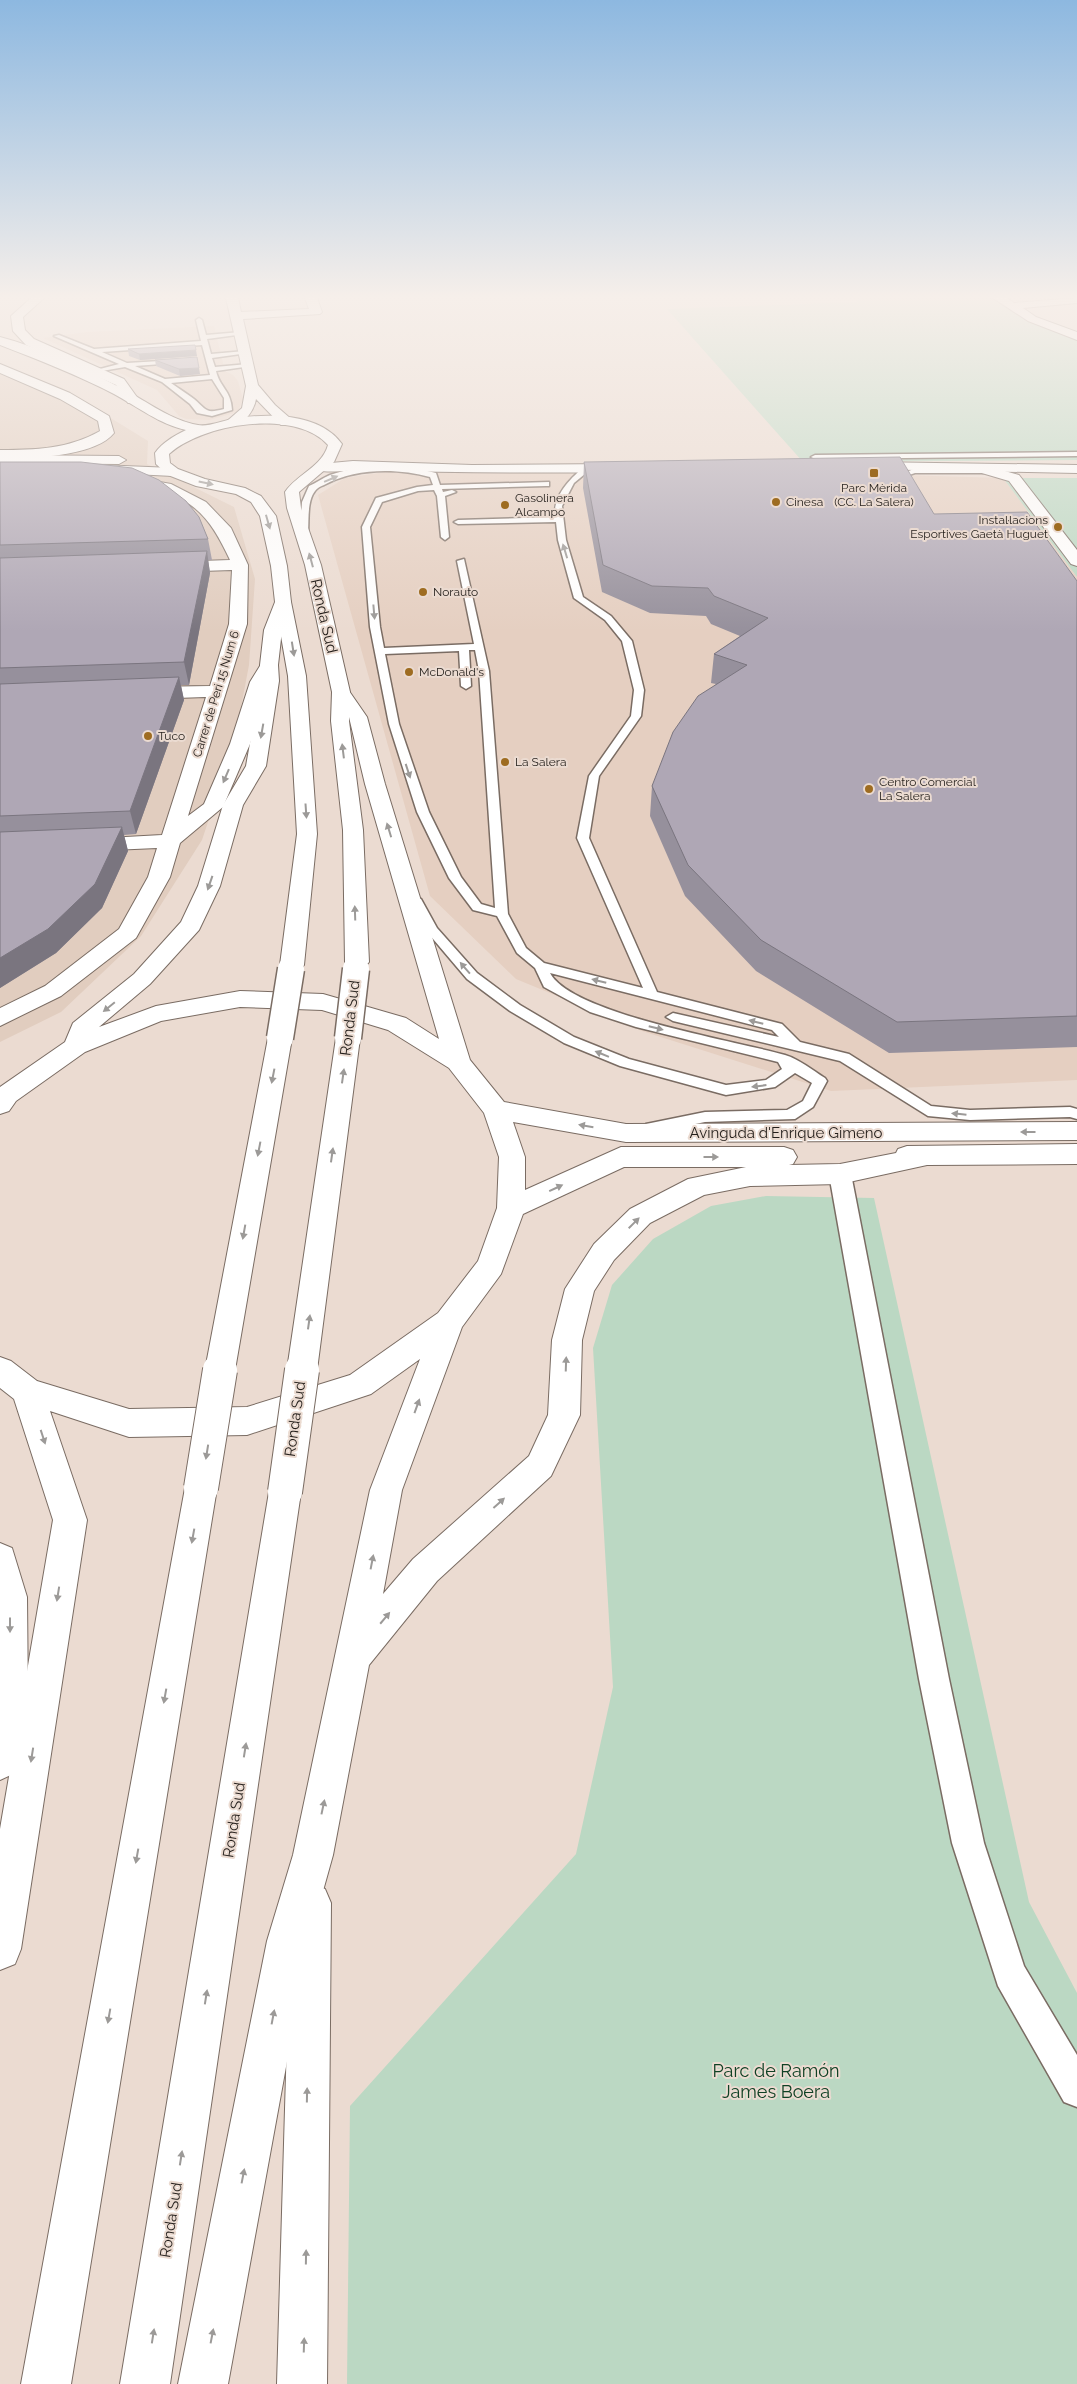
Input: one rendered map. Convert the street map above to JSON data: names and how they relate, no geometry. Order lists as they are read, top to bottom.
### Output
{
  "streets": {
    "main road": ["Ronda Sud", "Carrer de Peri 15 Num 6", "Avinguda d'Enrique Gimeno"]
  },
  "parks": ["Parc de Ramón James Boera"],
  "places": {
    "transit": ["Parc Mèrida (CC. La Salera)"],
    "other": [
      "Cinesa",
      "Gasolinera Alcampo",
      "Instal·lacions Esportives Gaetà Huguet",
      "Norauto",
      "McDonald's",
      "Tuco",
      "La Salera",
      "Centro Comercial La Salera"
    ]
  }
}
